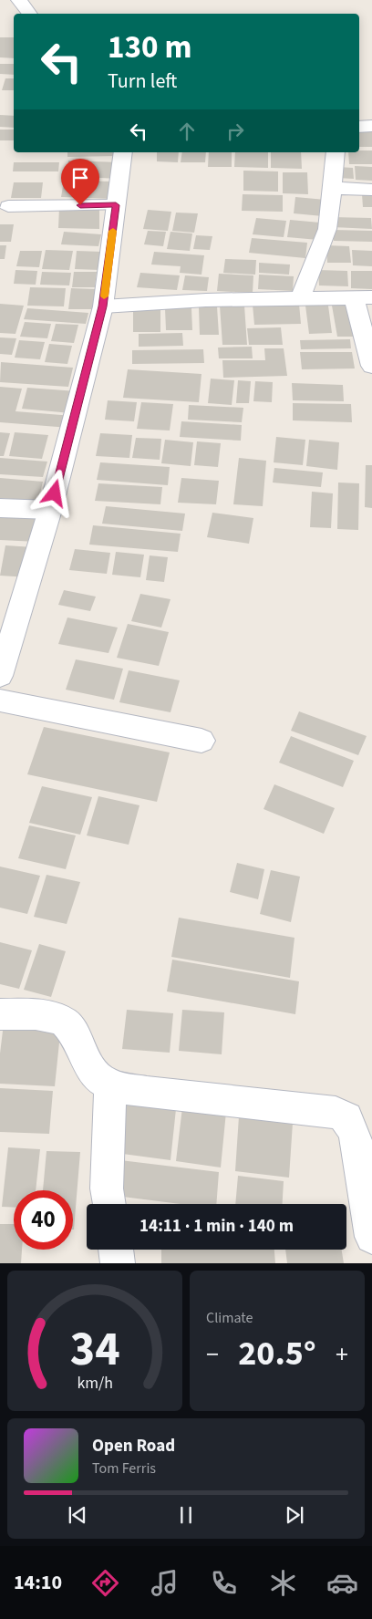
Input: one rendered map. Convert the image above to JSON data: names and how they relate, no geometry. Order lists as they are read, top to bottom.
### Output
{
  "page": {
    "turn": ["130 m", "Turn left"],
    "limit": "40",
    "trip": "14:11 · 1 min · 140 m",
    "tile": "Climate",
    "heat": ["−", "20.5°", "+"],
    "song": ["Open Road", "Tom Ferris"],
    "tabs": "14:10",
    "gauge": ["34", "km/h"]
  }
}
